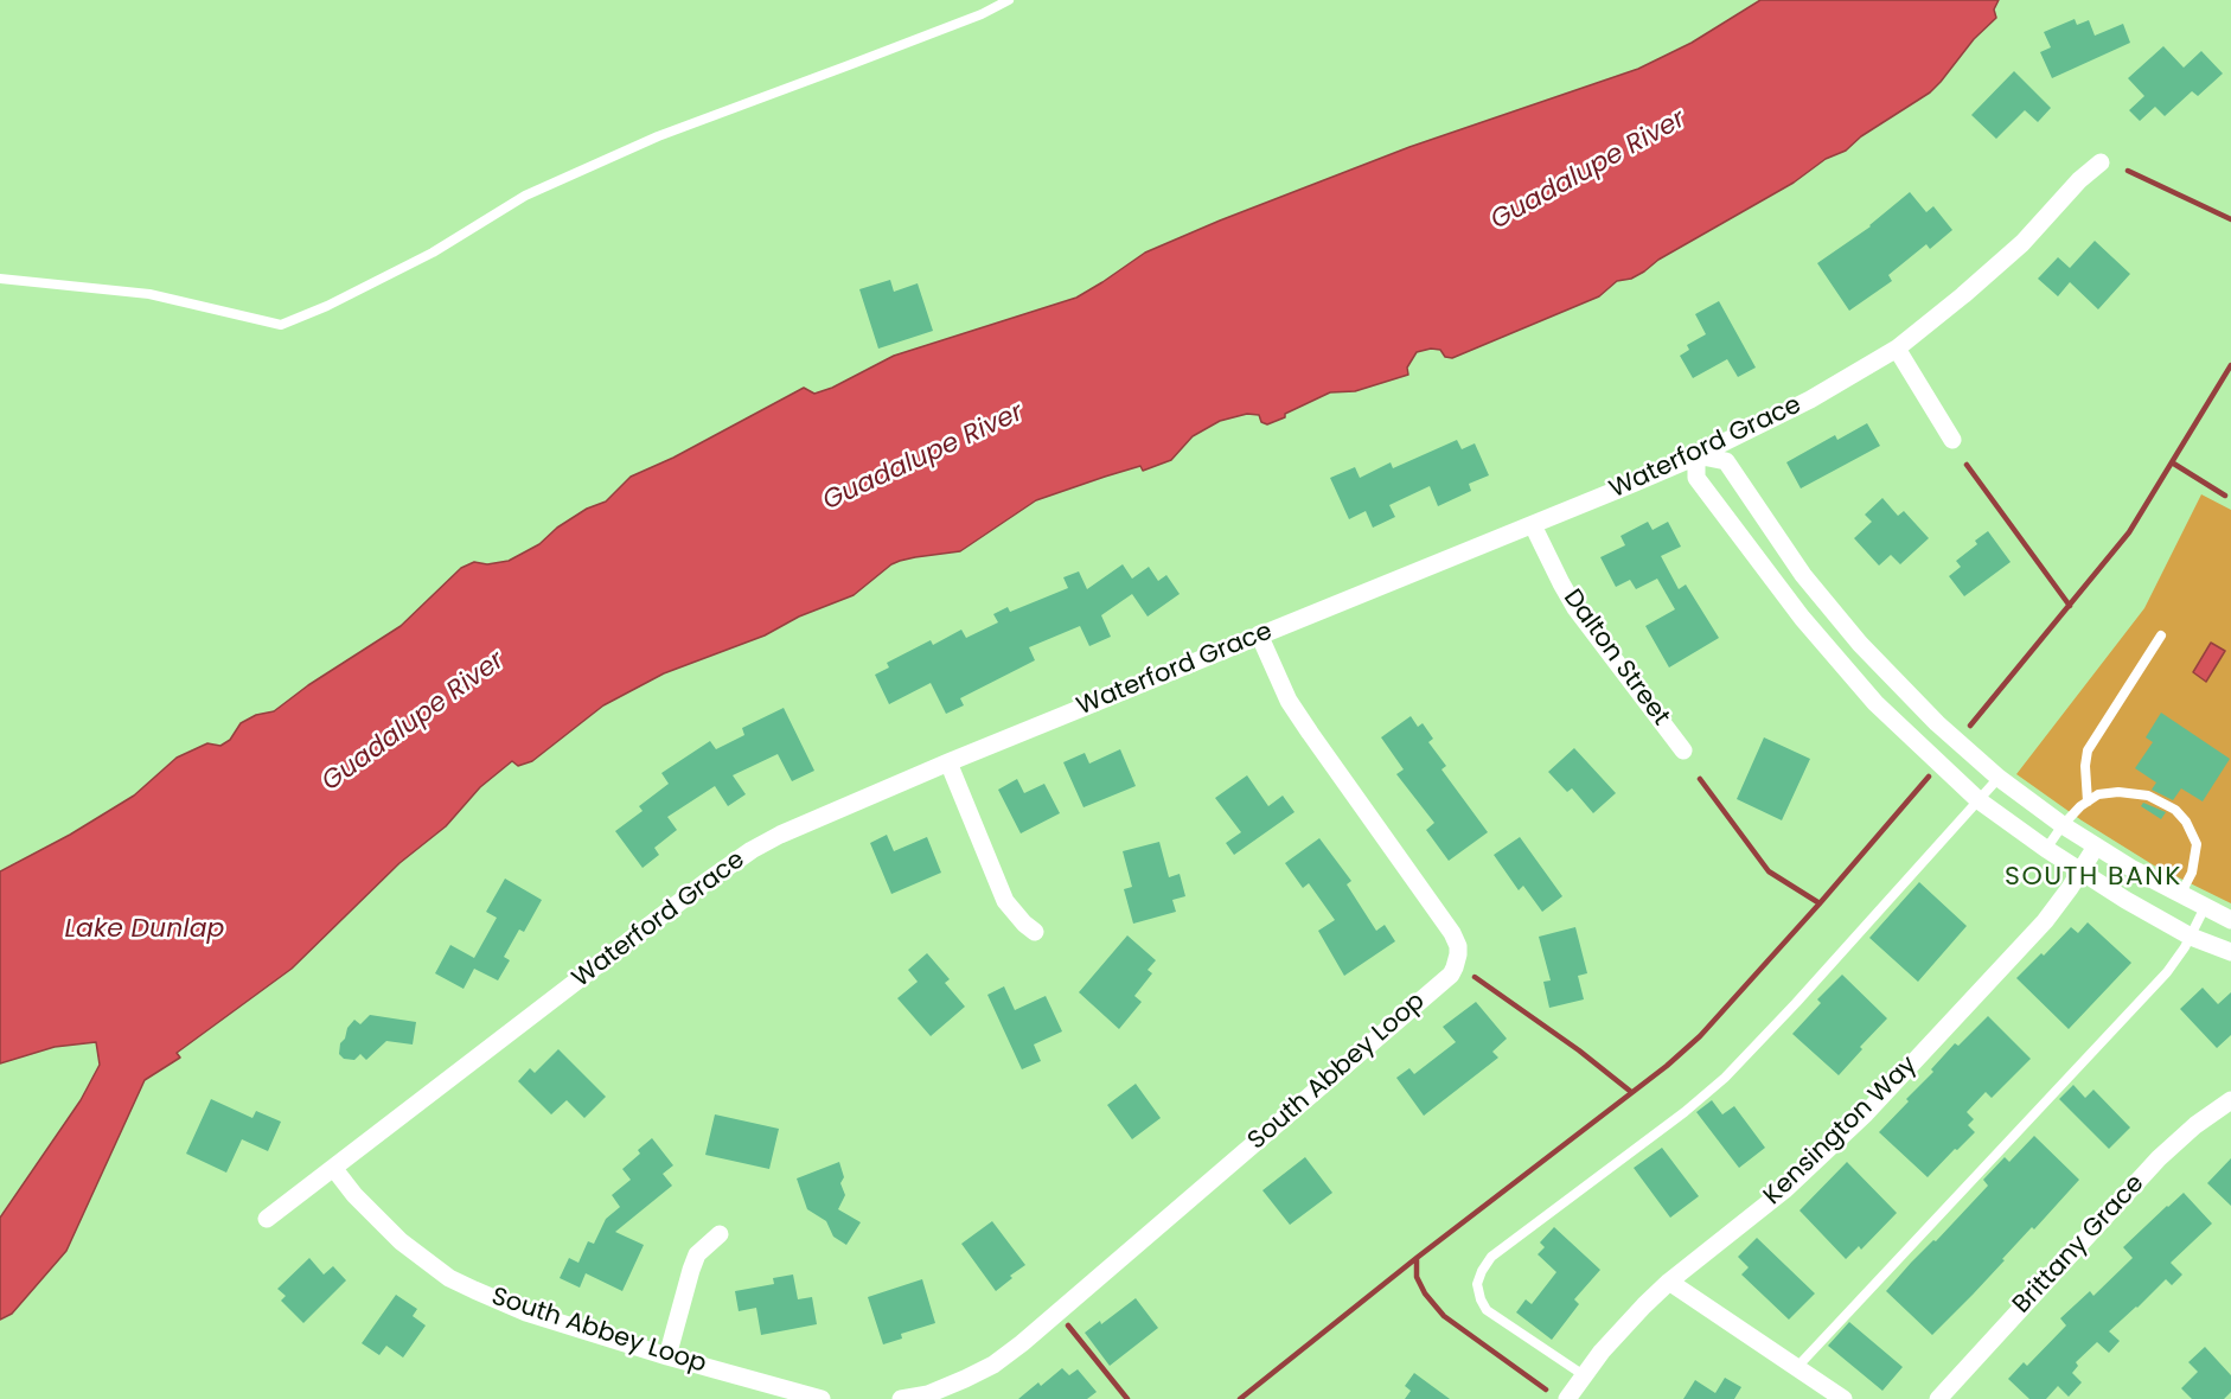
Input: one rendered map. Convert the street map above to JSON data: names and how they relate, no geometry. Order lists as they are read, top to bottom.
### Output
{
  "streets": {
    "street": [
      "Waterford Grace",
      "Dalton Street",
      "South Abbey Loop",
      "Kensington Way",
      "Brittany Grace"
    ]
  },
  "crossings": [
    ["Waterford Grace", "Dalton Street"],
    ["Waterford Grace", "South Abbey Loop"]
  ],
  "districts": ["SOUTH BANK"],
  "water": ["Guadalupe River", "Lake Dunlap"]
}
